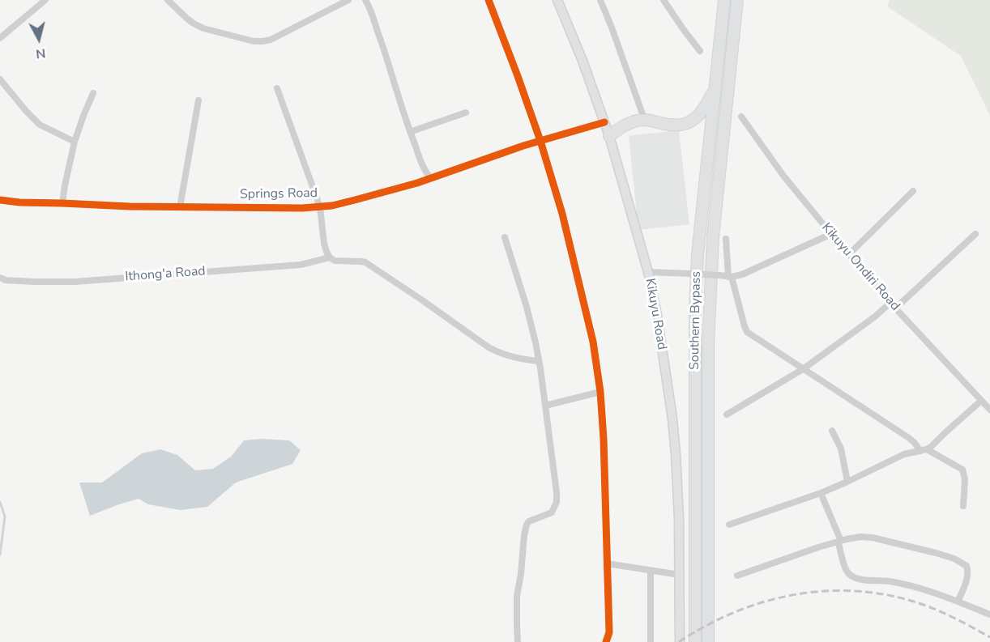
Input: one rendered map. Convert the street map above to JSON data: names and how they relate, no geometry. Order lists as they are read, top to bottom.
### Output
{
  "streets": {
    "highway": ["Southern Bypass"],
    "main road": ["Kikuyu Road"],
    "street": ["Springs Road", "Kikuyu Ondiri Road", "Ithong'a Road"]
  },
  "crossings": [
    ["Springs Road", "Kikuyu Road"]
  ],
  "north": "bottom"
}
